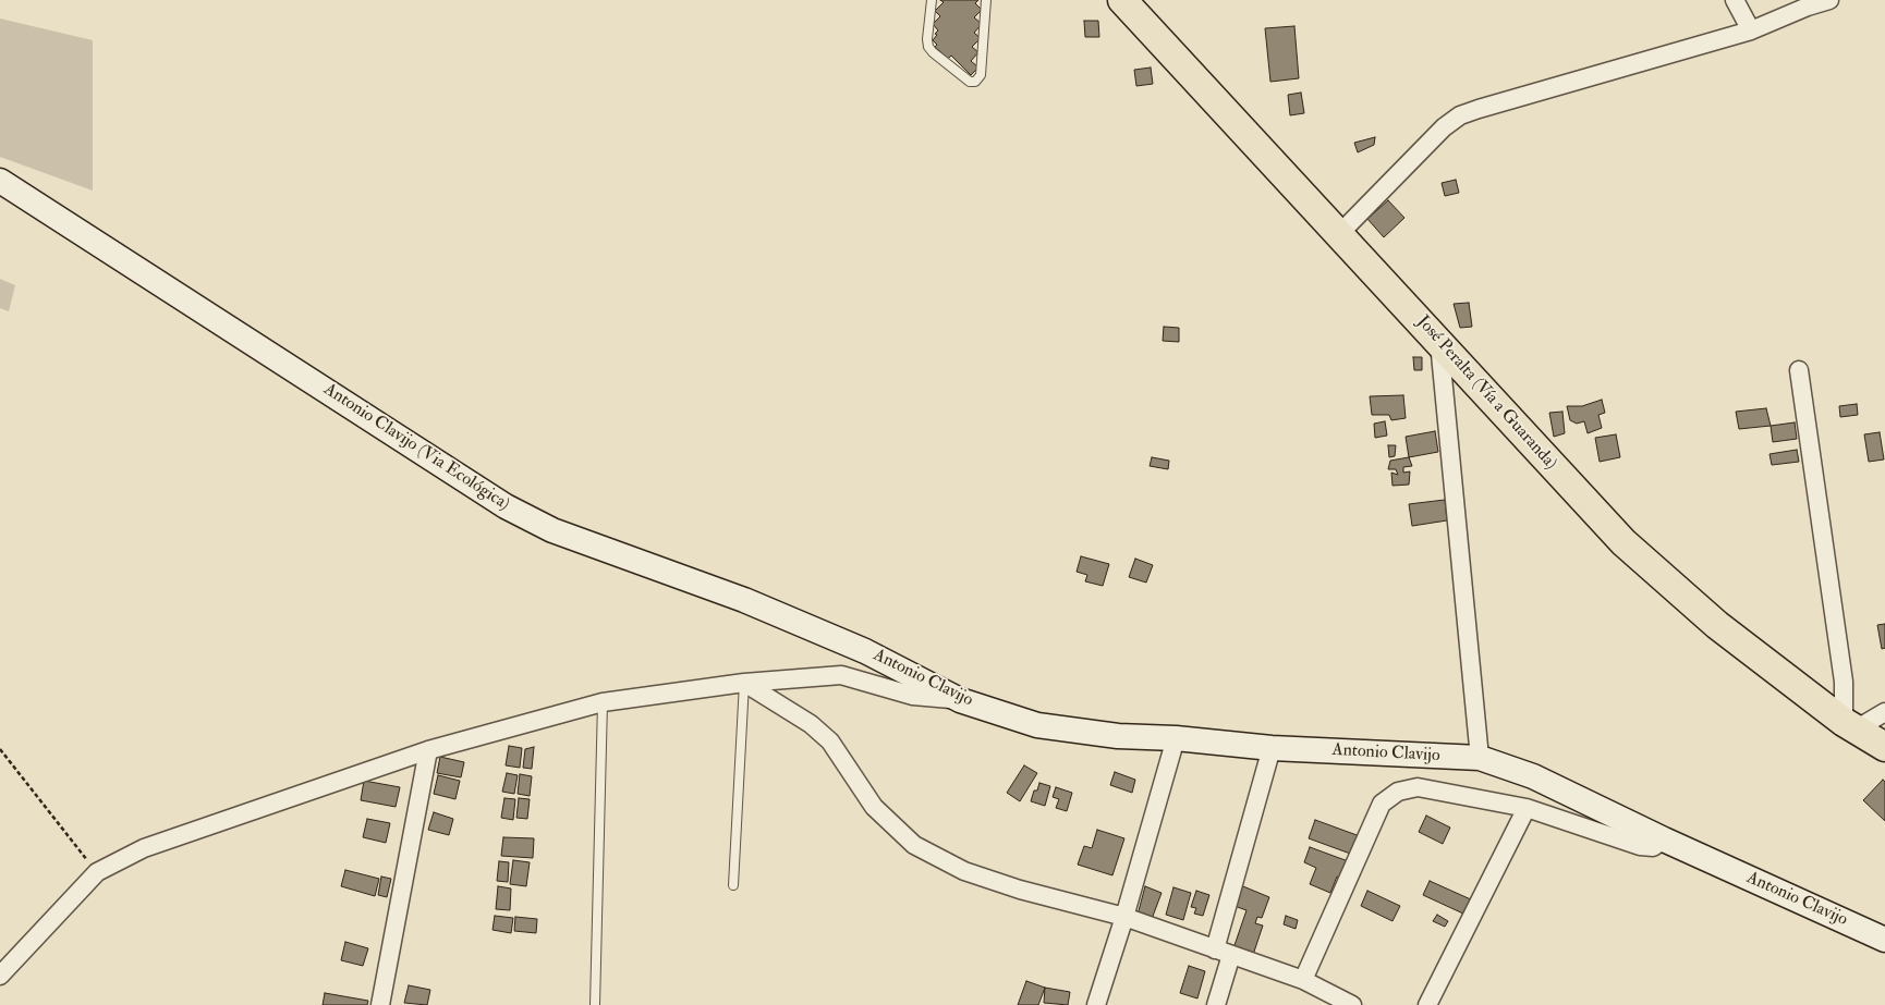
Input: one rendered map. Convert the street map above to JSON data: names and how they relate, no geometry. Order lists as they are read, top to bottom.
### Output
{
  "streets": {
    "highway": ["José Peralta (Vía a Guaranda)"],
    "main road": ["Antonio Clavijo (Via Ecológica)", "Antonio Clavijo"]
  },
  "crossings": [
    ["Antonio Clavijo (Via Ecológica)", "Antonio Clavijo"]
  ]
}
